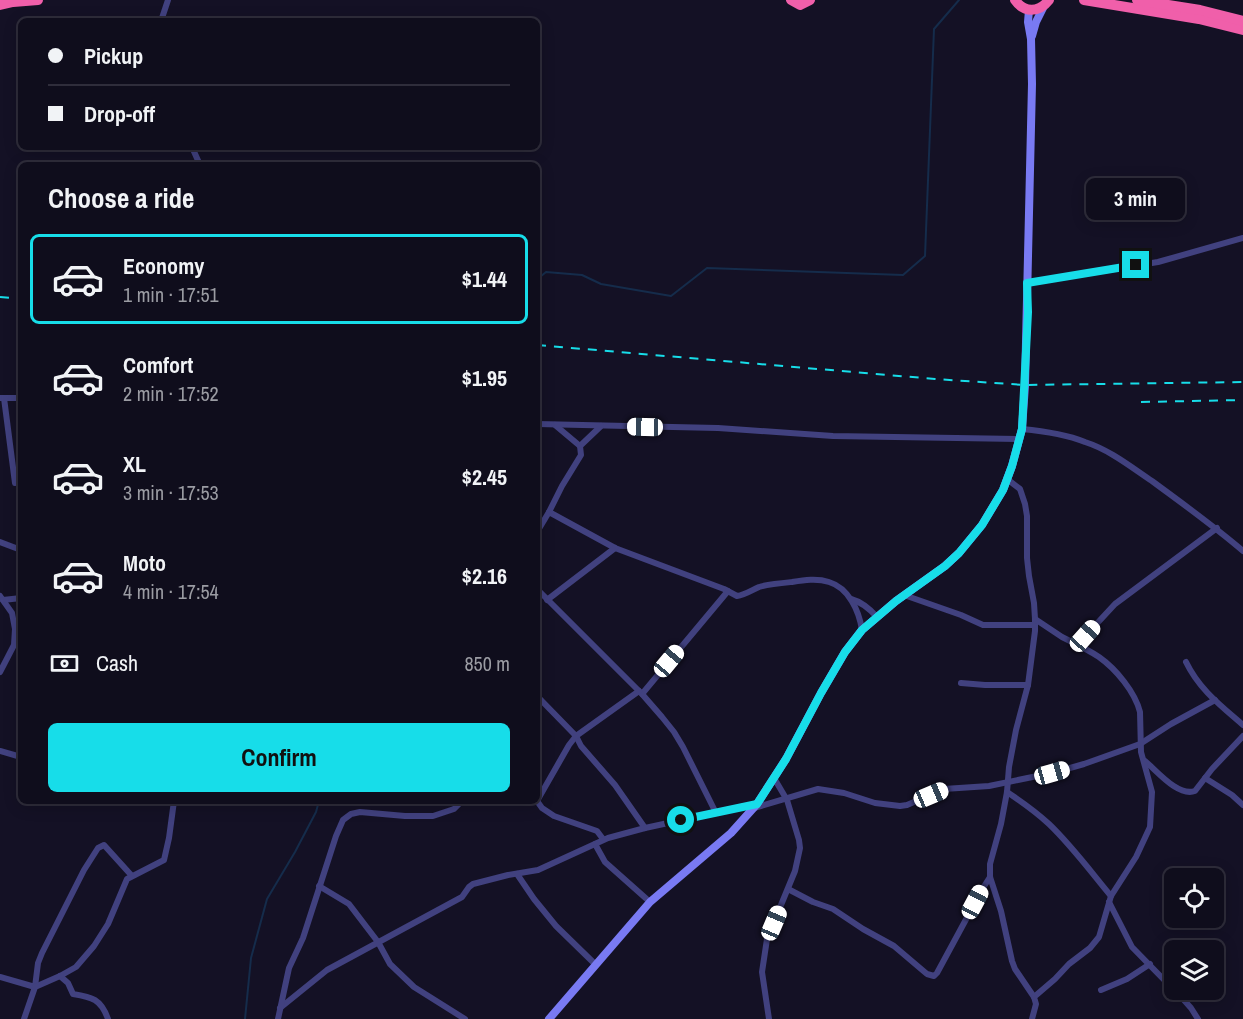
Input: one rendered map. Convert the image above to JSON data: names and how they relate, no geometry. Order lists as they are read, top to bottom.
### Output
{
  "page": {
    "banner": ["Pickup", "Drop-off"],
    "heading": "Choose a ride",
    "bubble": "3 min",
    "list": [
      {
        "name": "Economy",
        "note": "1 min · 17:51",
        "value": "$1.44"
      },
      {
        "name": "Comfort",
        "note": "2 min · 17:52",
        "value": "$1.95"
      },
      {
        "name": "XL",
        "note": "3 min · 17:53",
        "value": "$2.45"
      },
      {
        "name": "Moto",
        "note": "4 min · 17:54",
        "value": "$2.16"
      }
    ],
    "pay": ["Cash", "850 m"],
    "buttons": "Confirm"
  }
}
